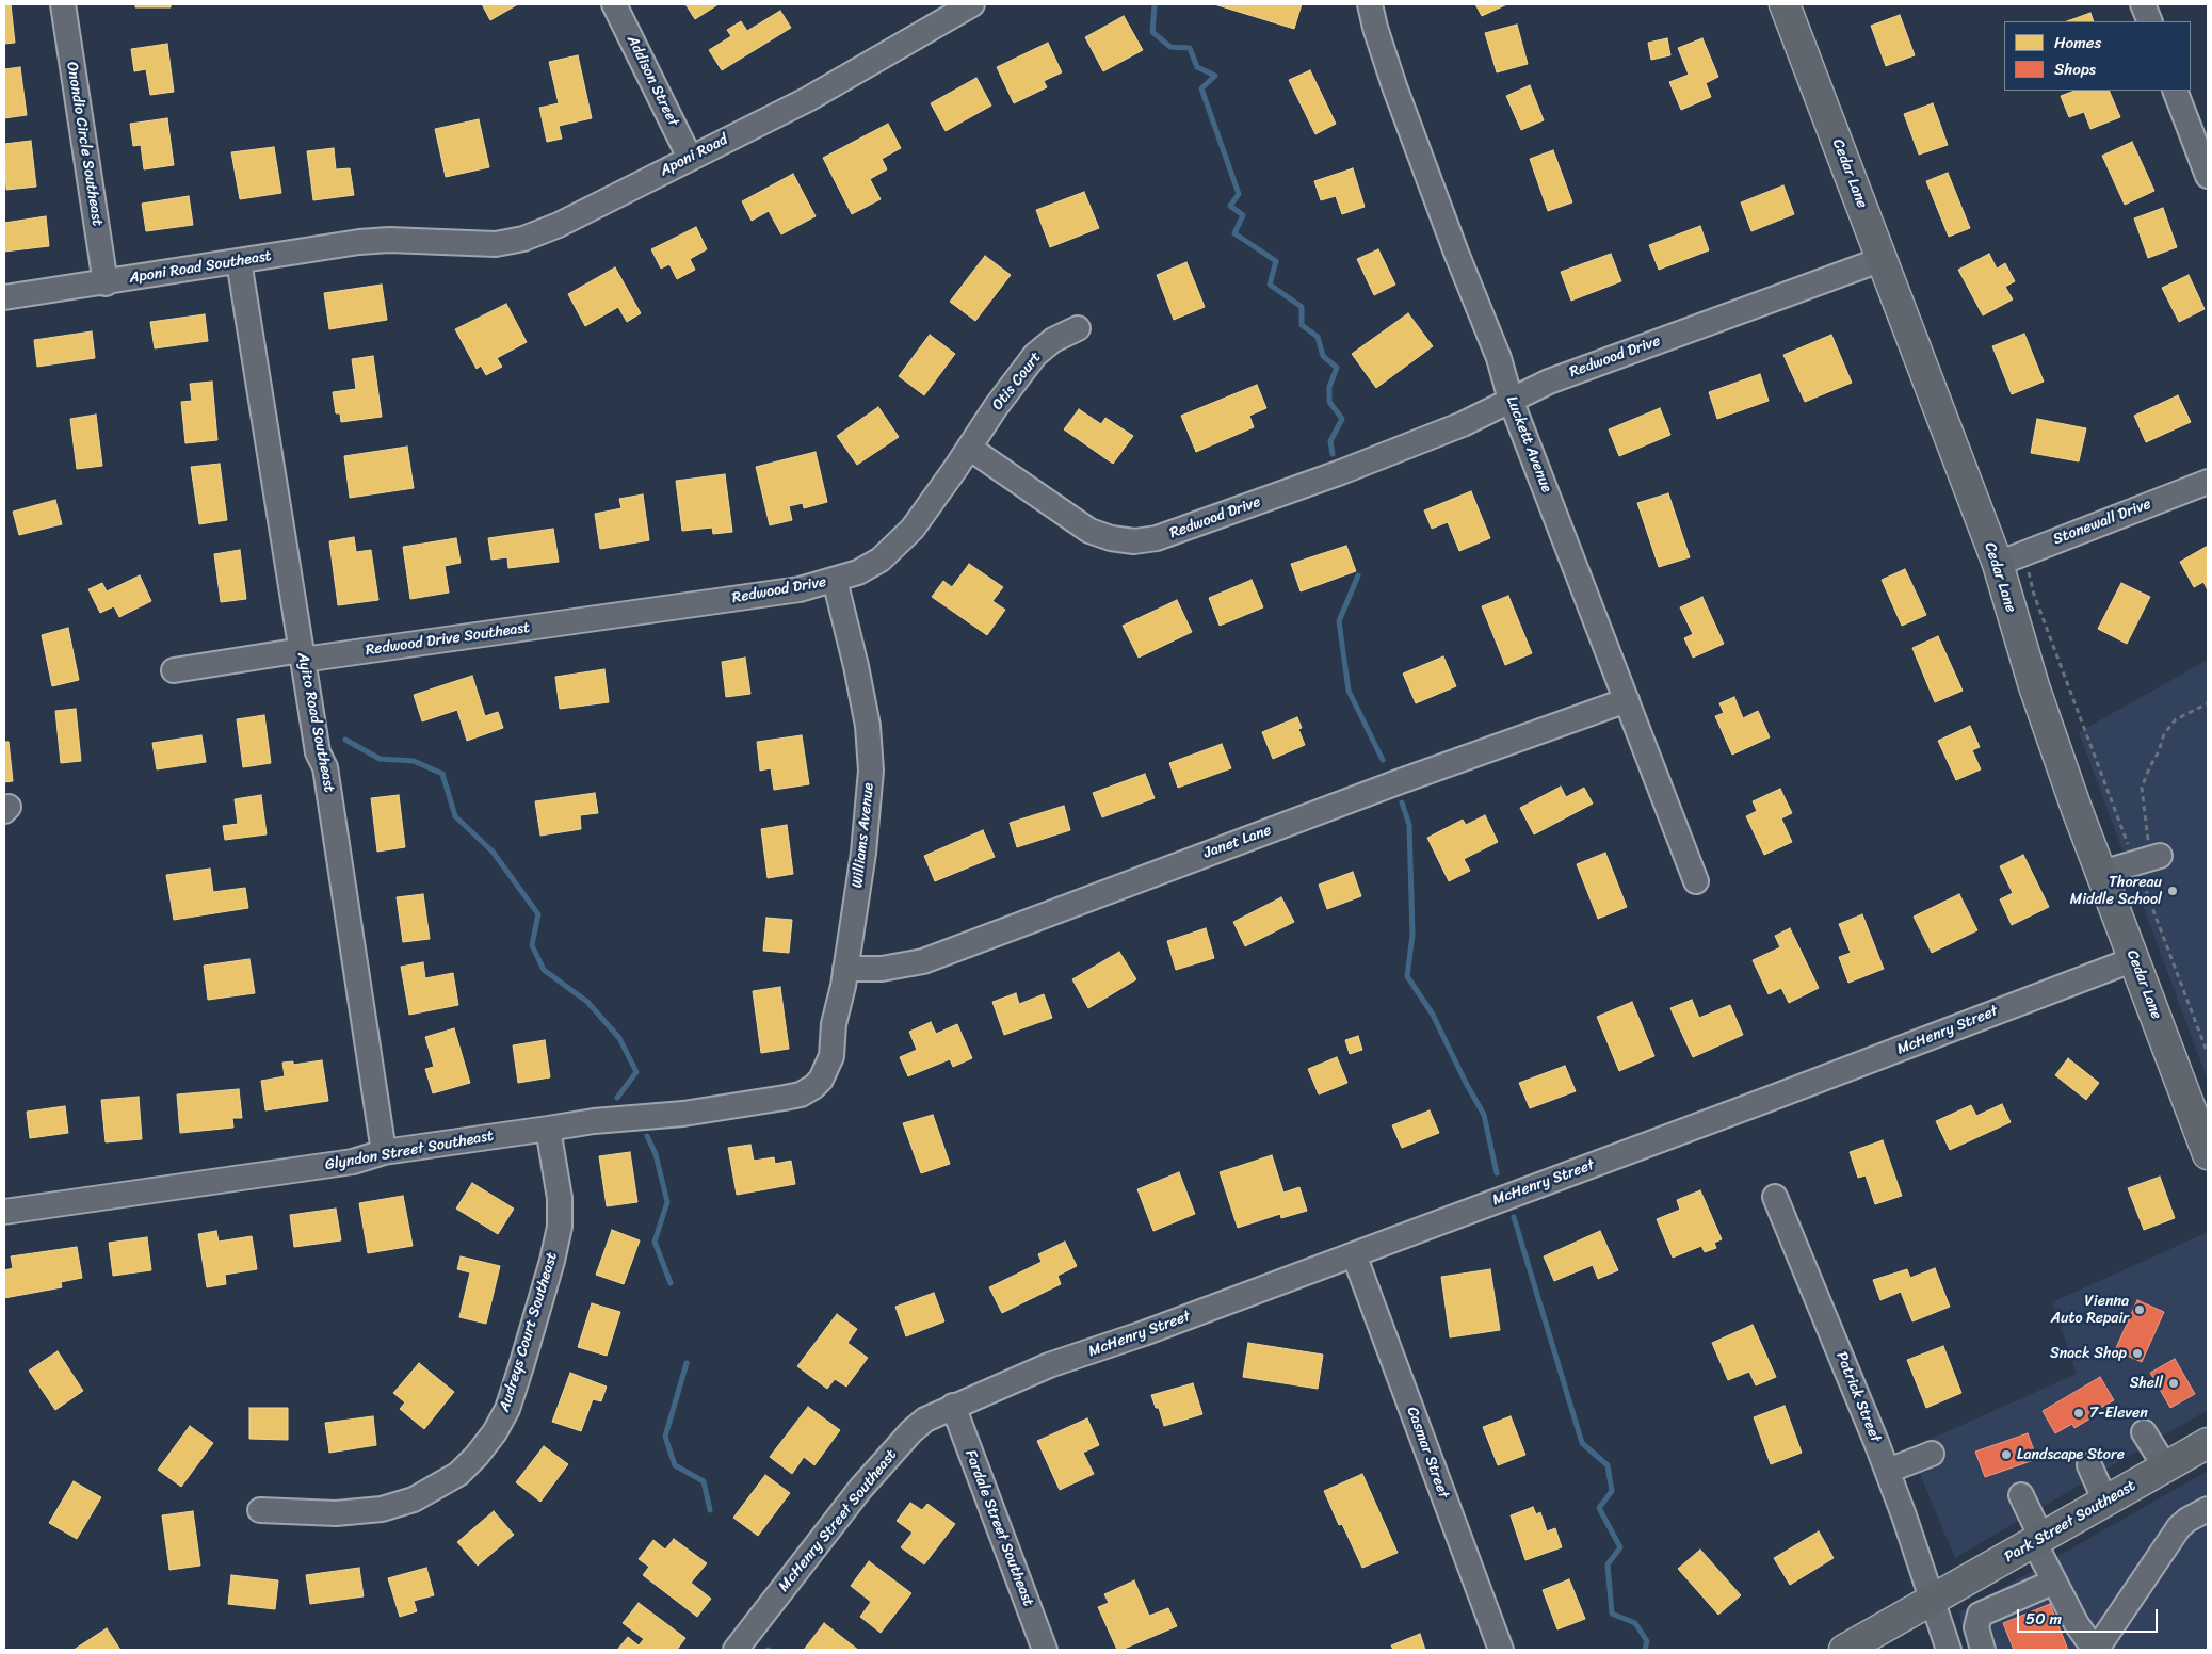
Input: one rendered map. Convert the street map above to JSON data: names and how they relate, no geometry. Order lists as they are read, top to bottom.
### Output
{
  "streets": {
    "main road": ["Cedar Lane", "Park Street Southeast"],
    "street": [
      "Addison Street",
      "Onondio Circle Southeast",
      "Aponi Road",
      "Aponi Road Southeast",
      "Redwood Drive",
      "Otis Court",
      "Luckett Avenue",
      "Stonewall Drive",
      "Redwood Drive Southeast",
      "Ayito Road Southeast",
      "Williams Avenue",
      "Janet Lane",
      "McHenry Street",
      "Glyndon Street Southeast",
      "Audreys Court Southeast",
      "Patrick Street",
      "Casmar Street",
      "McHenry Street Southeast",
      "Fardale Street Southeast"
    ]
  },
  "crossings": [
    ["Addison Street", "Aponi Road"],
    ["Onondio Circle Southeast", "Aponi Road Southeast"],
    ["Aponi Road", "Aponi Road Southeast"],
    ["Cedar Lane", "Redwood Drive"],
    ["Cedar Lane", "Stonewall Drive"],
    ["Cedar Lane", "McHenry Street"],
    ["Aponi Road Southeast", "Ayito Road Southeast"],
    ["Redwood Drive", "Otis Court"],
    ["Redwood Drive", "Luckett Avenue"],
    ["Redwood Drive", "Redwood Drive Southeast"],
    ["Redwood Drive", "Williams Avenue"],
    ["Luckett Avenue", "Janet Lane"],
    ["Redwood Drive Southeast", "Ayito Road Southeast"],
    ["Ayito Road Southeast", "Glyndon Street Southeast"],
    ["Williams Avenue", "Janet Lane"],
    ["Williams Avenue", "Glyndon Street Southeast"],
    ["McHenry Street", "Casmar Street"],
    ["McHenry Street", "McHenry Street Southeast"],
    ["McHenry Street", "Fardale Street Southeast"],
    ["Glyndon Street Southeast", "Audreys Court Southeast"],
    ["Patrick Street", "Park Street Southeast"],
    ["McHenry Street Southeast", "Fardale Street Southeast"]
  ],
  "places": [
    "Thoreau Middle School",
    "Vienna Auto Repair",
    "Snack Shop",
    "Shell",
    "7-Eleven",
    "Landscape Store"
  ],
  "legend": ["Homes", "Shops"],
  "scale_bar": "50 m"
}
